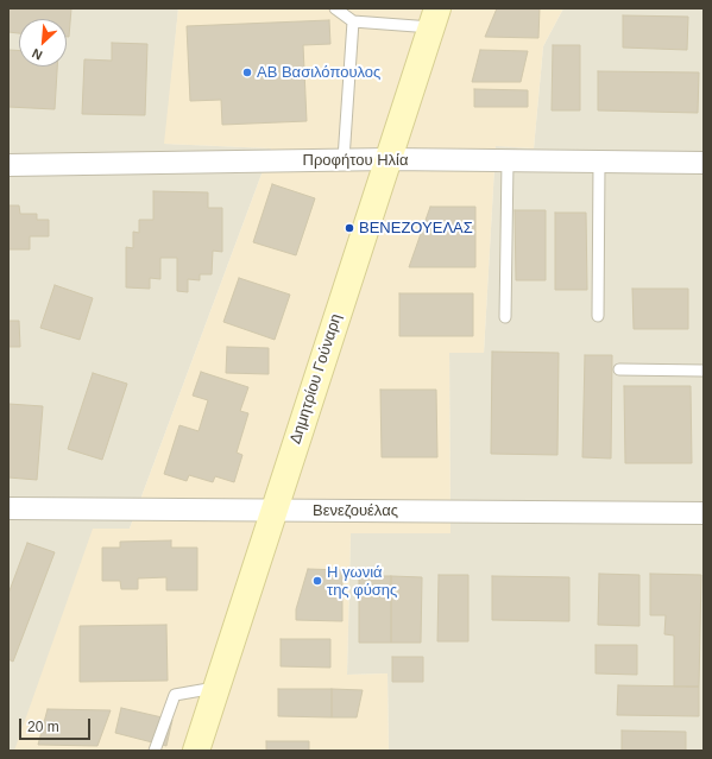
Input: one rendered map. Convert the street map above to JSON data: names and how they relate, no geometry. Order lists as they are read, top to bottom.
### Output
{
  "streets": {
    "main road": ["Δημητρίου Γούναρη"],
    "street": ["Προφήτου Ηλία", "Βενεζουέλας"]
  },
  "crossings": [
    ["Προφήτου Ηλία", "Δημητρίου Γούναρη"],
    ["Δημητρίου Γούναρη", "Βενεζουέλας"]
  ],
  "places": ["ΑΒ Βασιλόπουλος", "ΒΕΝΕΖΟΥΕΛΑΣ", "Η γωνιά της φύσης"],
  "scale_bar": "20 m",
  "north": "bottom left"
}
